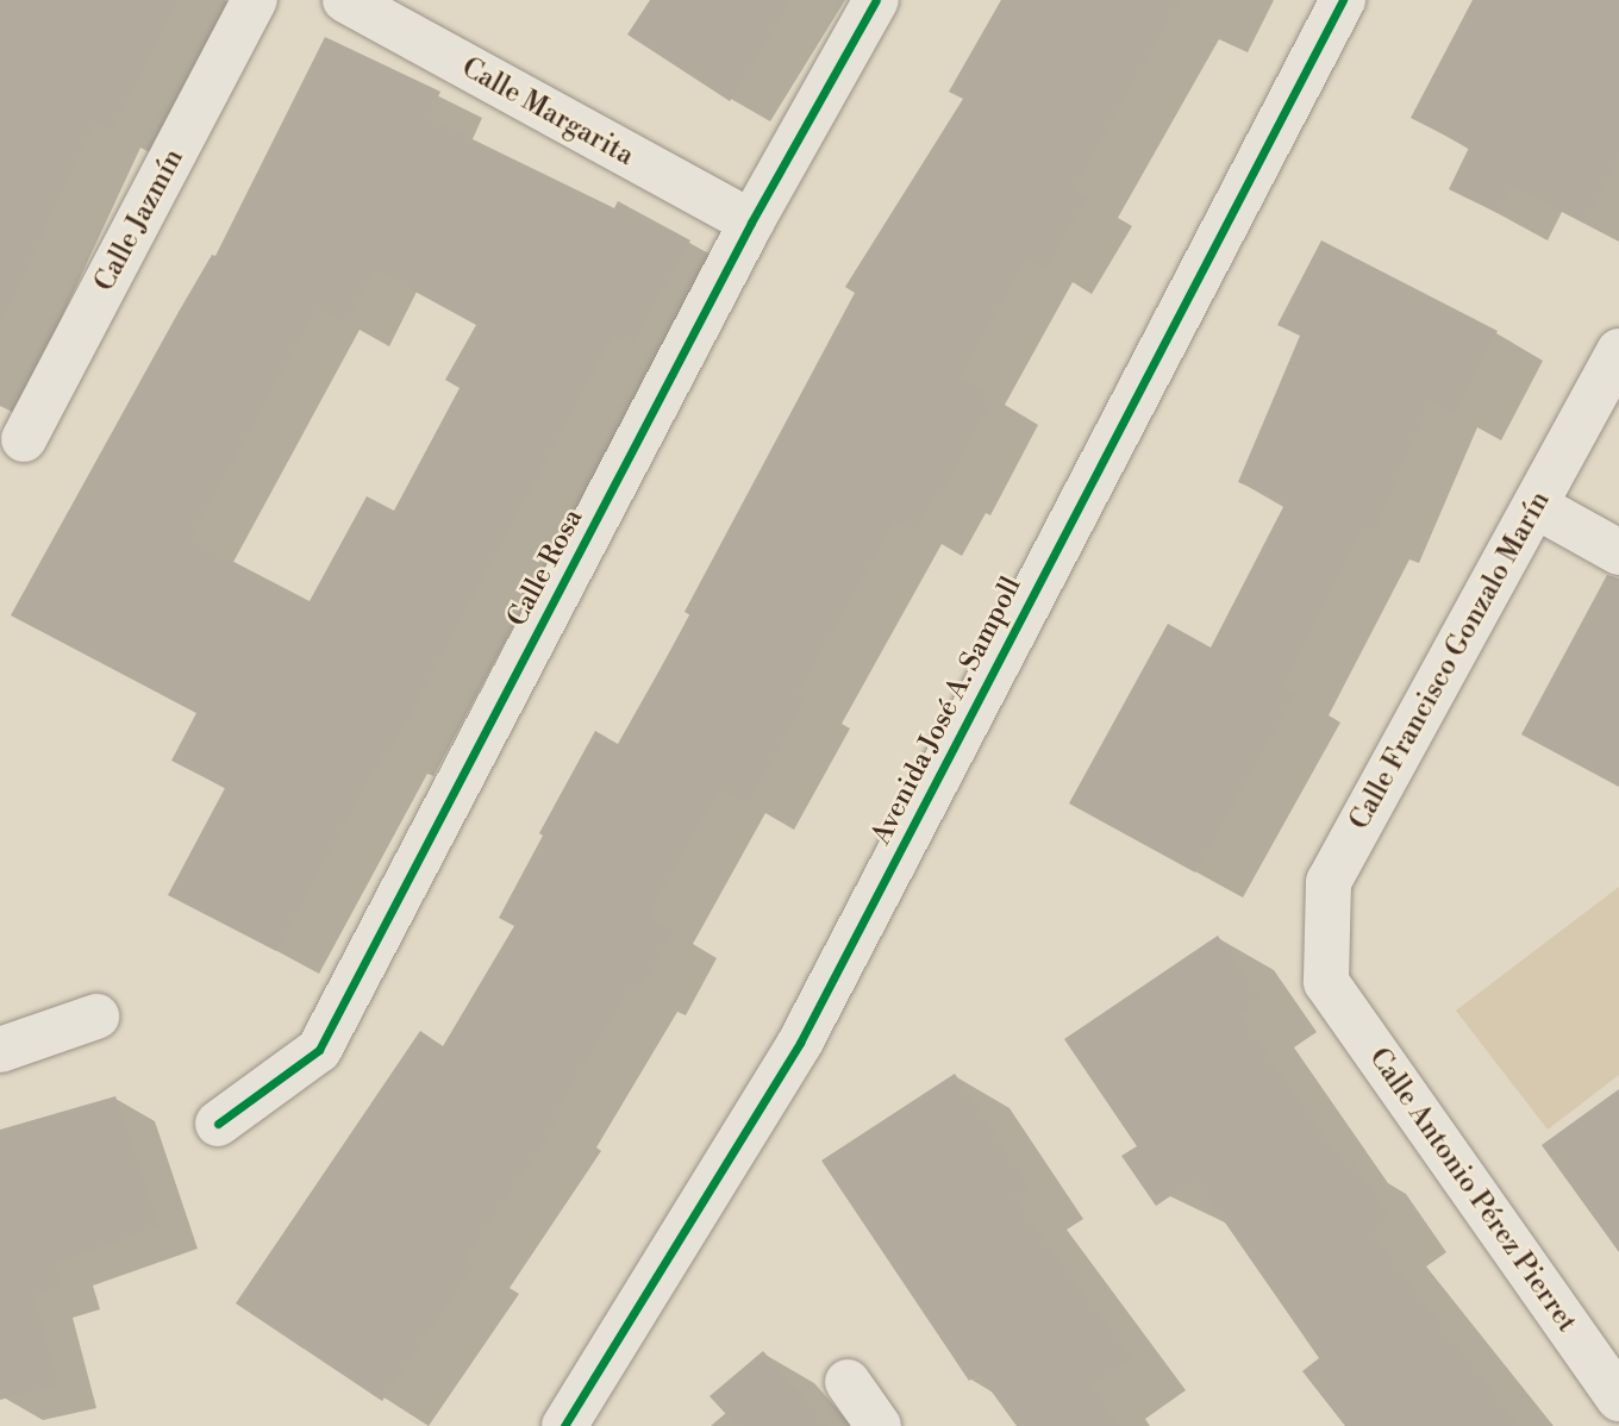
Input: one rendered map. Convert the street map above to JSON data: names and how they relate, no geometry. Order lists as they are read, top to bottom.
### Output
{
  "streets": {
    "street": [
      "Calle Margarita",
      "Calle Jazmín",
      "Calle Rosa",
      "Calle Francisco Gonzalo Marín",
      "Avenida José A. Sampoll",
      "Calle Antonio Pérez Pierret"
    ]
  },
  "crossings": [
    ["Calle Margarita", "Calle Rosa"],
    ["Calle Francisco Gonzalo Marín", "Calle Antonio Pérez Pierret"]
  ]
}
